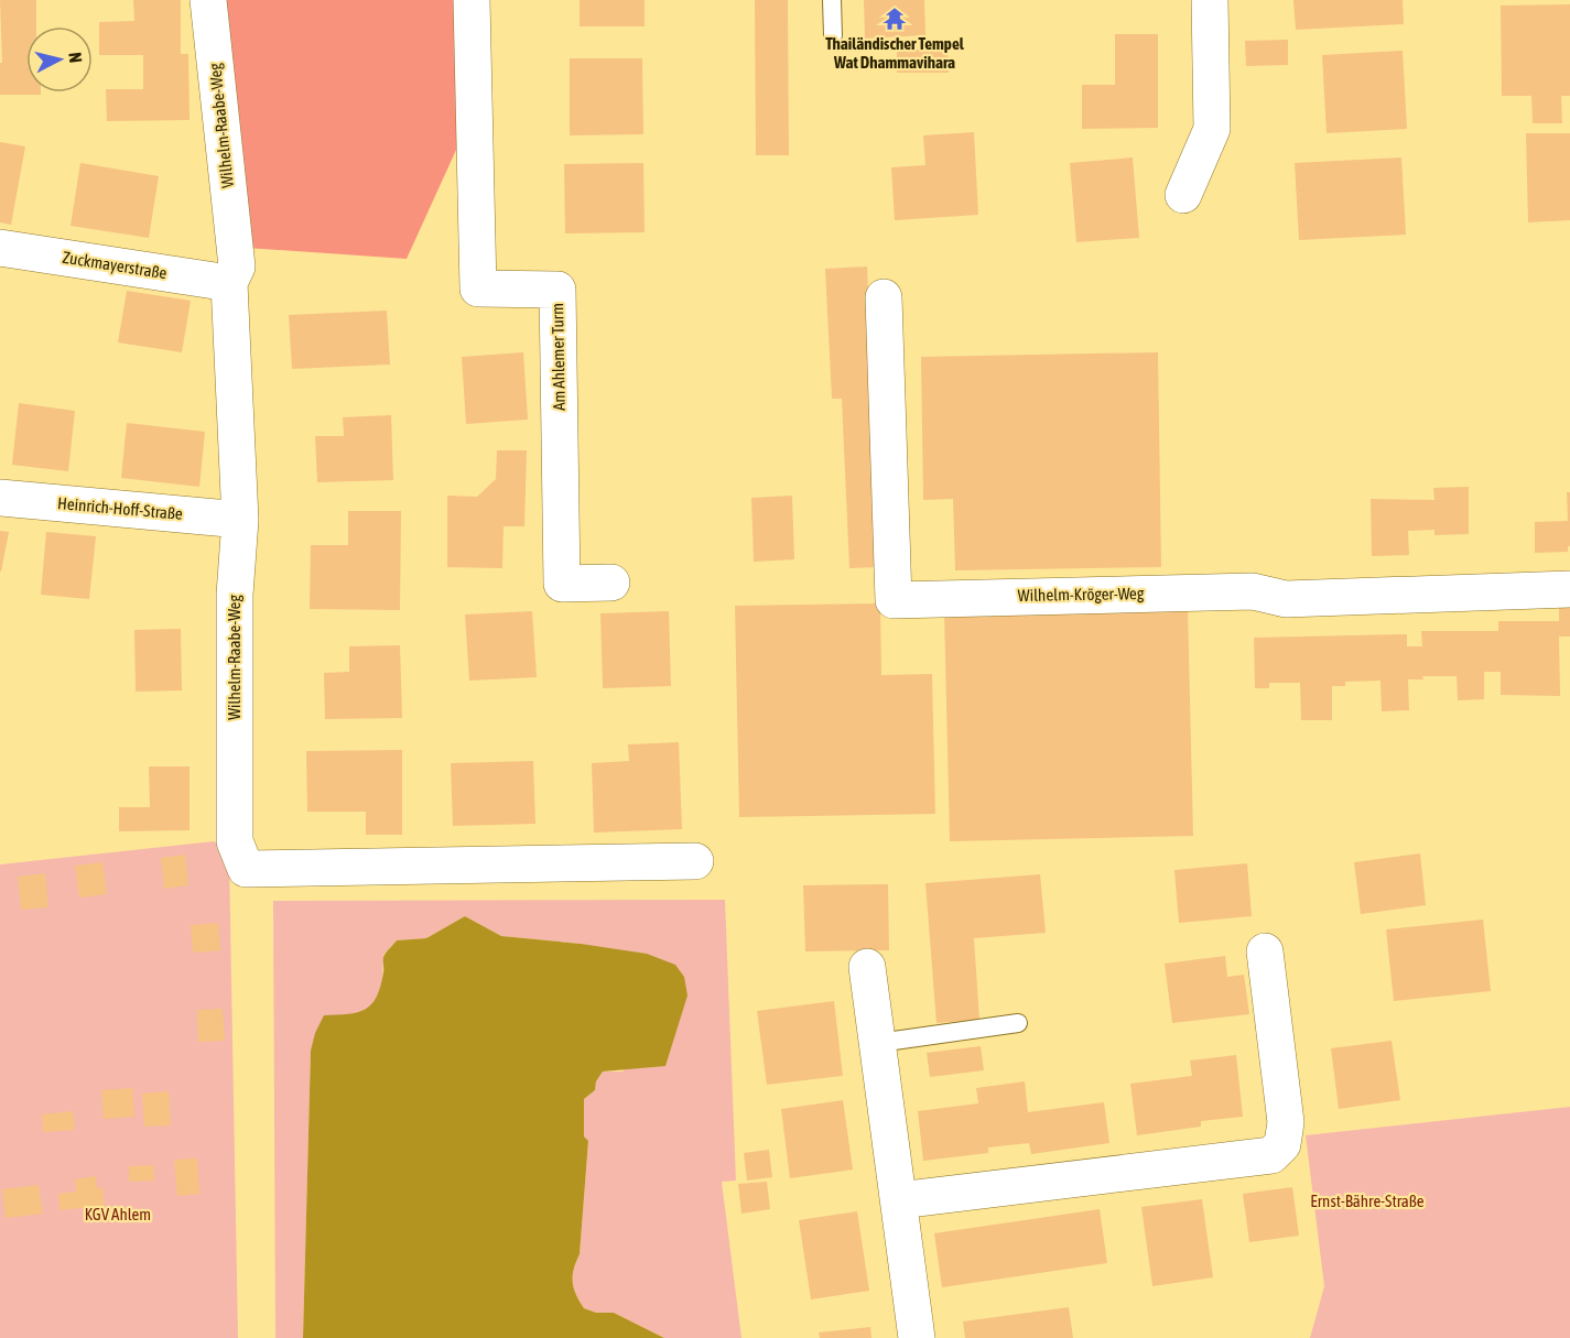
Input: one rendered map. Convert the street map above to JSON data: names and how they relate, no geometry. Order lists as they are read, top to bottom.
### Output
{
  "streets": {
    "street": [
      "Wilhelm-Raabe-Weg",
      "Zuckmayerstraße",
      "Am Ahlemer Turm",
      "Heinrich-Hoff-Straße",
      "Wilhelm-Kröger-Weg"
    ]
  },
  "crossings": [
    ["Wilhelm-Raabe-Weg", "Zuckmayerstraße"],
    ["Wilhelm-Raabe-Weg", "Heinrich-Hoff-Straße"]
  ],
  "parks": ["Ernst-Bähre-Straße", "KGV Ahlem"],
  "places": {
    "temple": ["Thailändischer Tempel Wat Dhammavihara"]
  },
  "north": "right"
}
